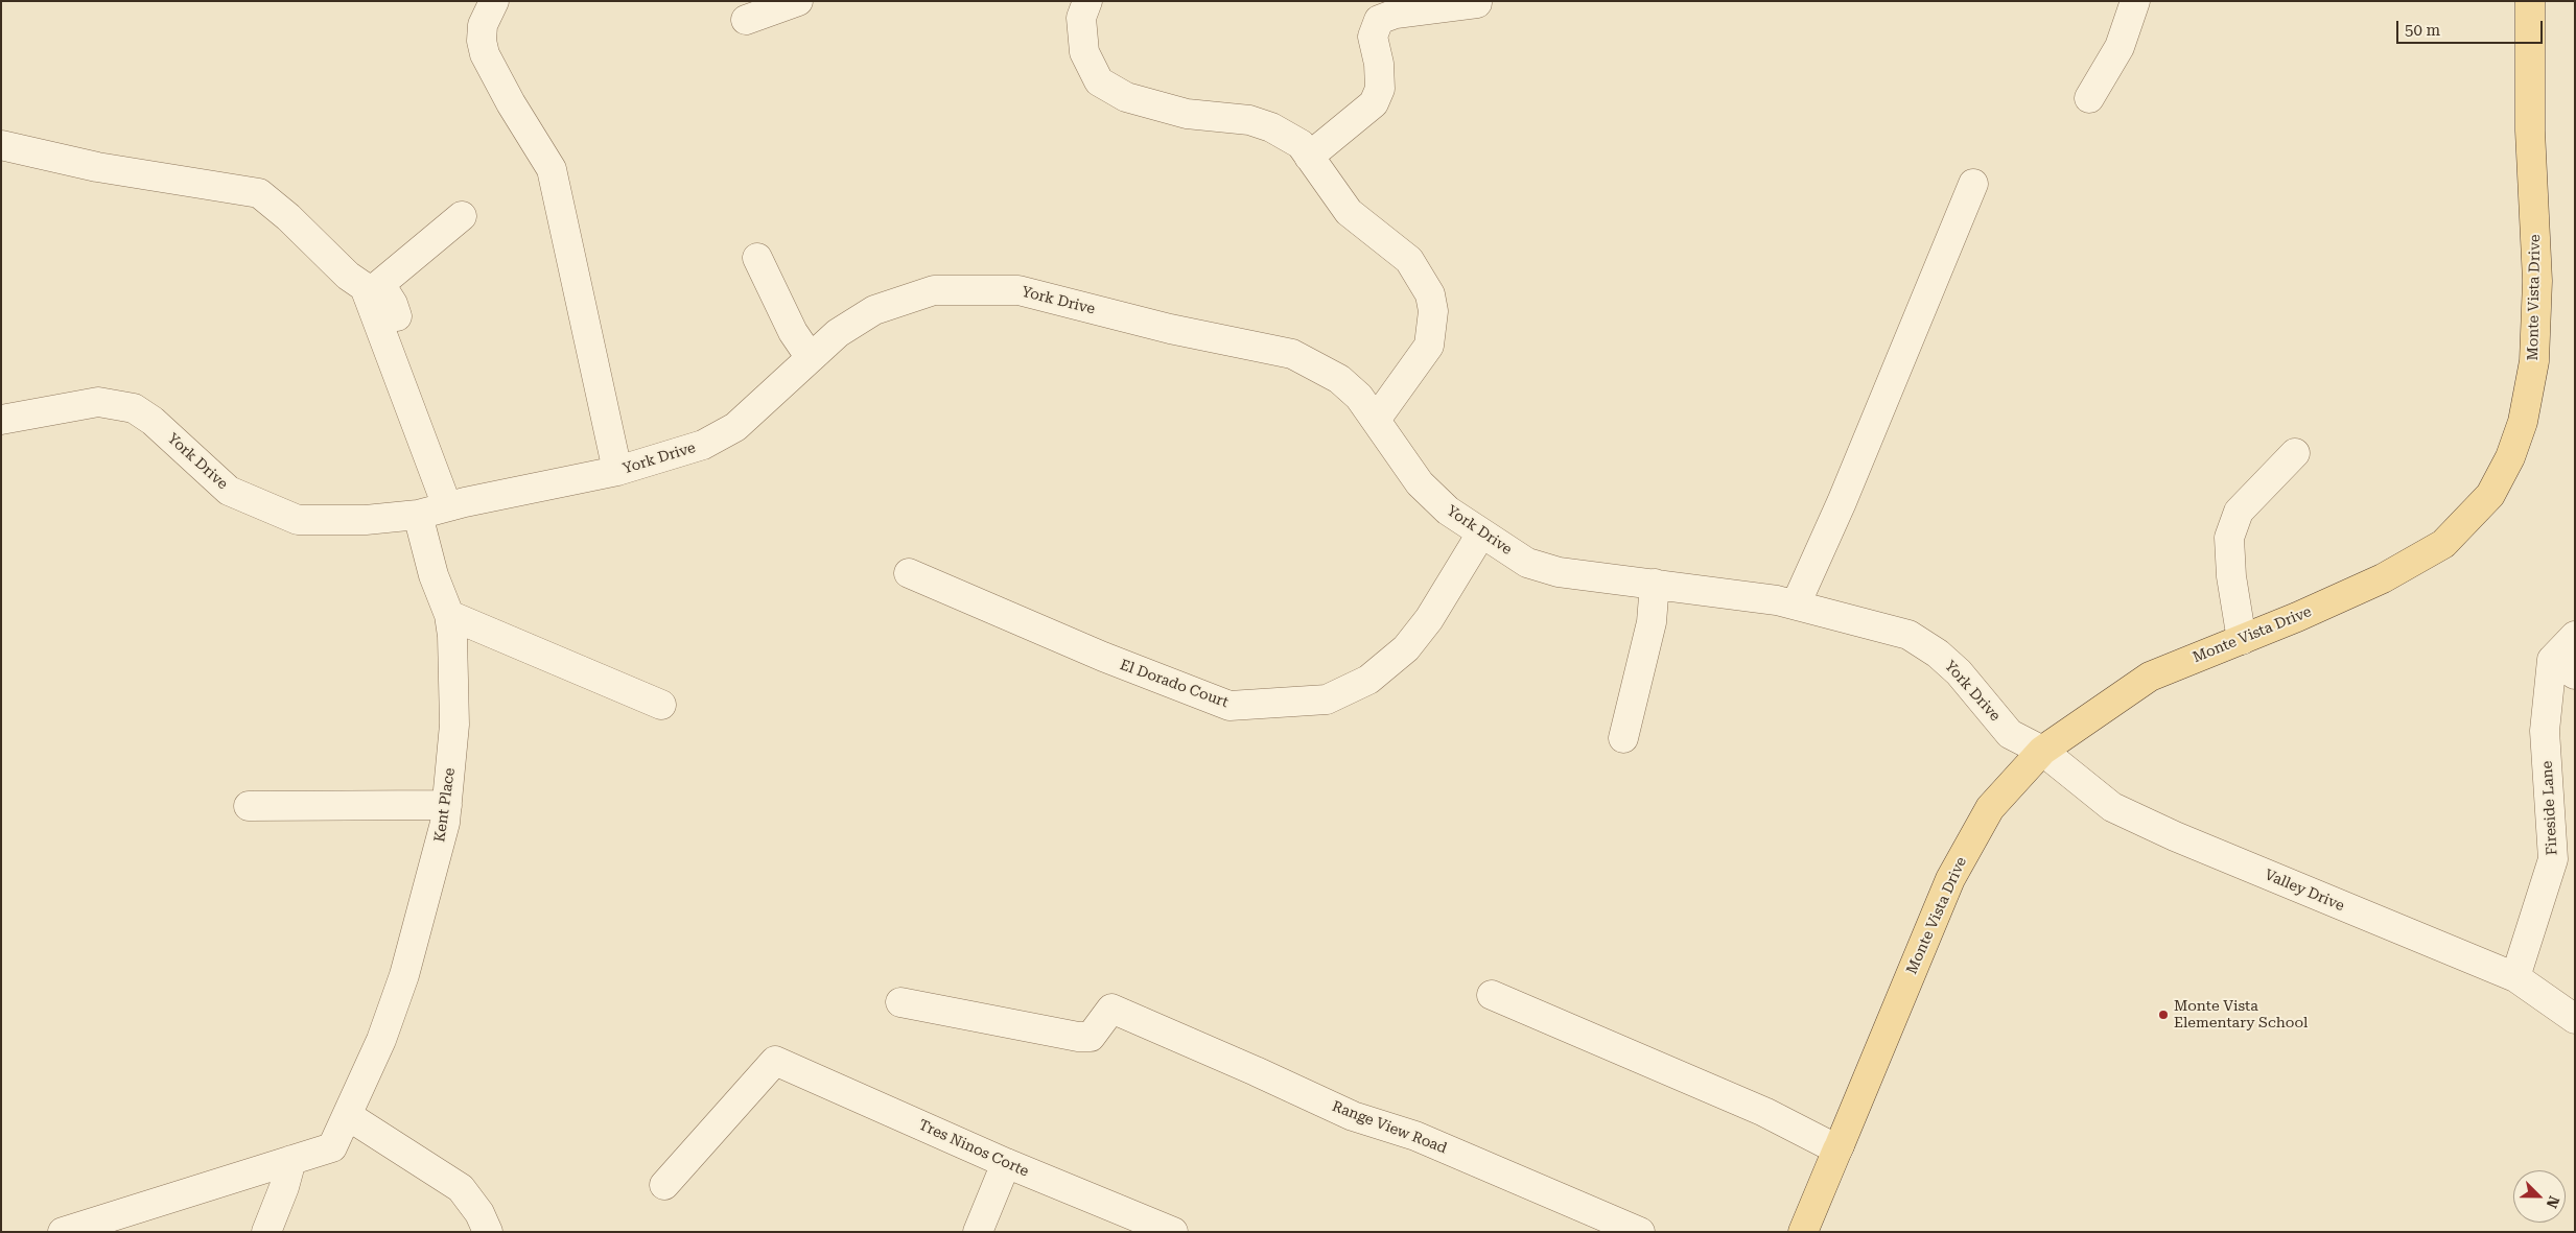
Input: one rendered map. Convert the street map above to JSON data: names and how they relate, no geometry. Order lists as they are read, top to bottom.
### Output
{
  "streets": {
    "main road": ["Monte Vista Drive"],
    "street": [
      "York Drive",
      "El Dorado Court",
      "Kent Place",
      "Fireside Lane",
      "Valley Drive",
      "Range View Road",
      "Tres Ninos Corte"
    ]
  },
  "crossings": [
    ["Monte Vista Drive", "York Drive"],
    ["Monte Vista Drive", "Valley Drive"],
    ["York Drive", "El Dorado Court"],
    ["York Drive", "Kent Place"],
    ["York Drive", "Valley Drive"],
    ["Fireside Lane", "Valley Drive"]
  ],
  "places": ["Monte Vista Elementary School"],
  "scale_bar": "50 m",
  "north": "bottom right"
}
